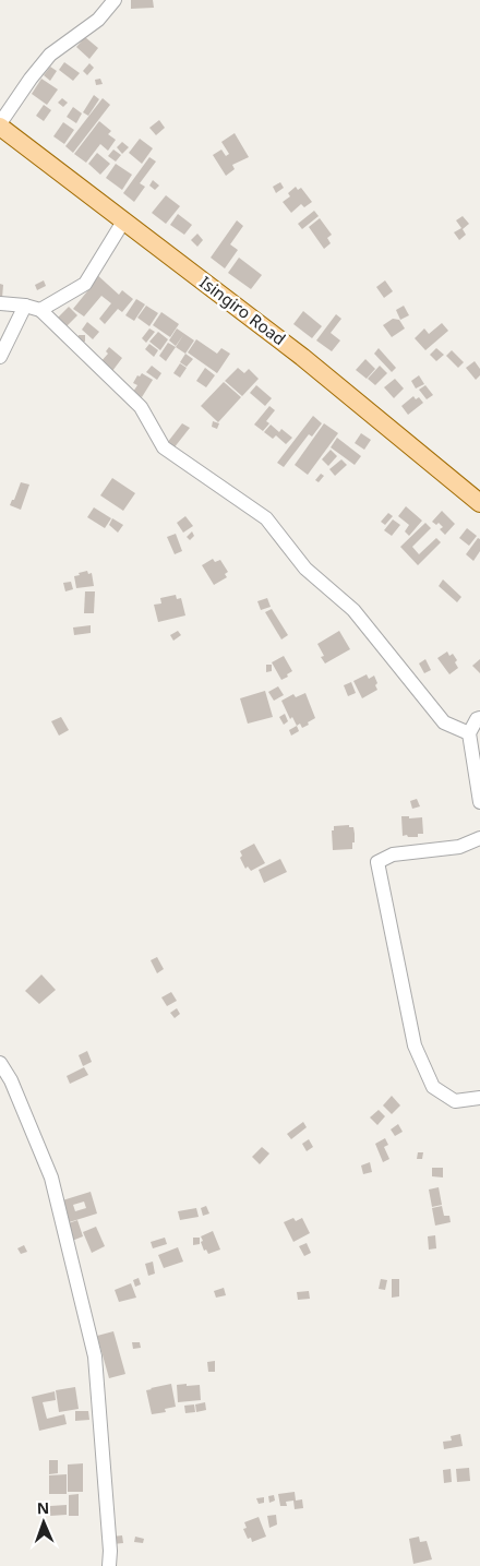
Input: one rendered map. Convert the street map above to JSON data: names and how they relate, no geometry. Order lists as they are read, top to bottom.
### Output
{
  "streets": {
    "main road": ["Isingiro Road"]
  },
  "north": "top"
}
